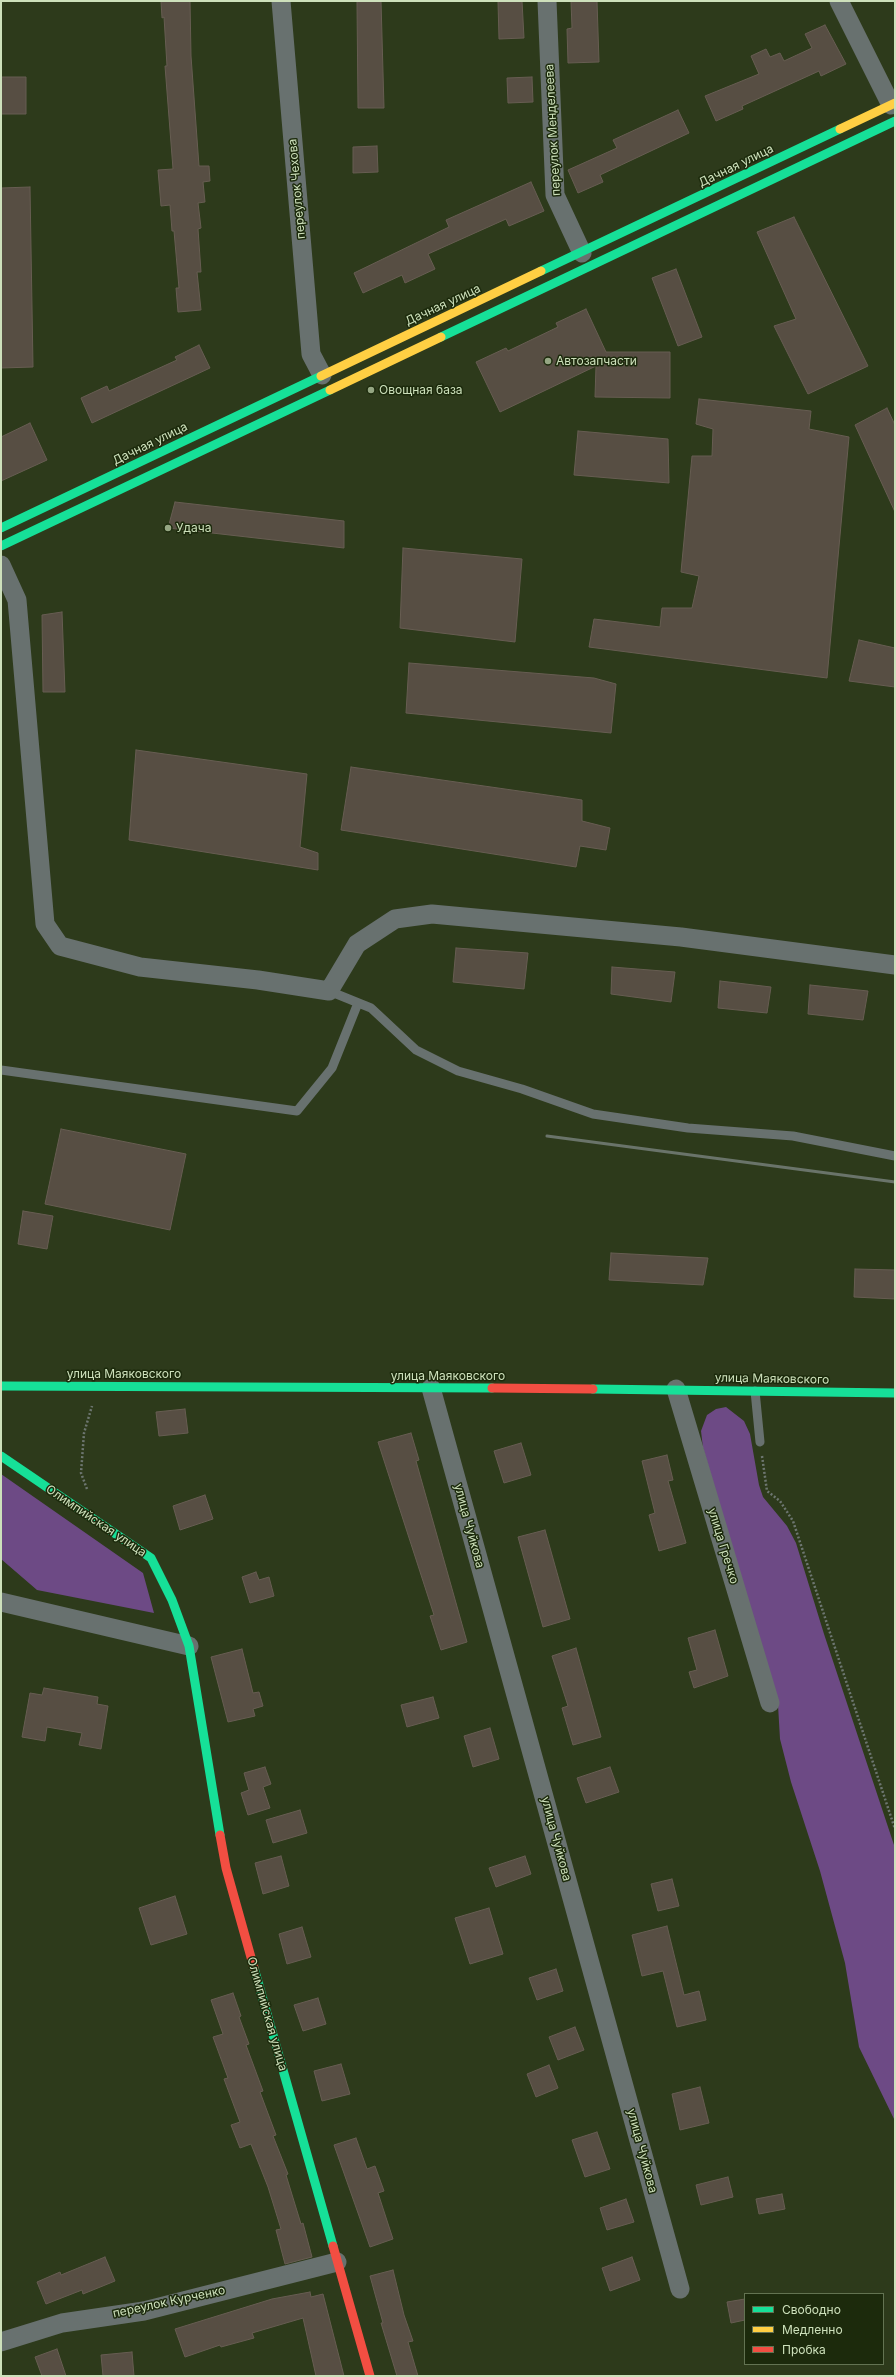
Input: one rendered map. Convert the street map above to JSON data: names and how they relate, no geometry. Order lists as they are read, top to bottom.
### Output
{
  "streets": {
    "main road": ["Дачная улица", "улица Маяковского", "Олимпийская улица"],
    "street": [
      "переулок Менделеева",
      "переулок Чехова",
      "улица Чуйкова",
      "улица Гречко",
      "переулок Курченко"
    ]
  },
  "crossings": [
    ["переулок Менделеева", "Дачная улица"],
    ["Дачная улица", "переулок Чехова"],
    ["улица Маяковского", "улица Чуйкова"],
    ["улица Маяковского", "улица Гречко"],
    ["Олимпийская улица", "переулок Курченко"]
  ],
  "places": ["Автозапчасти", "Овощная база", "Удача"],
  "legend": ["Свободно", "Медленно", "Пробка"]
}
